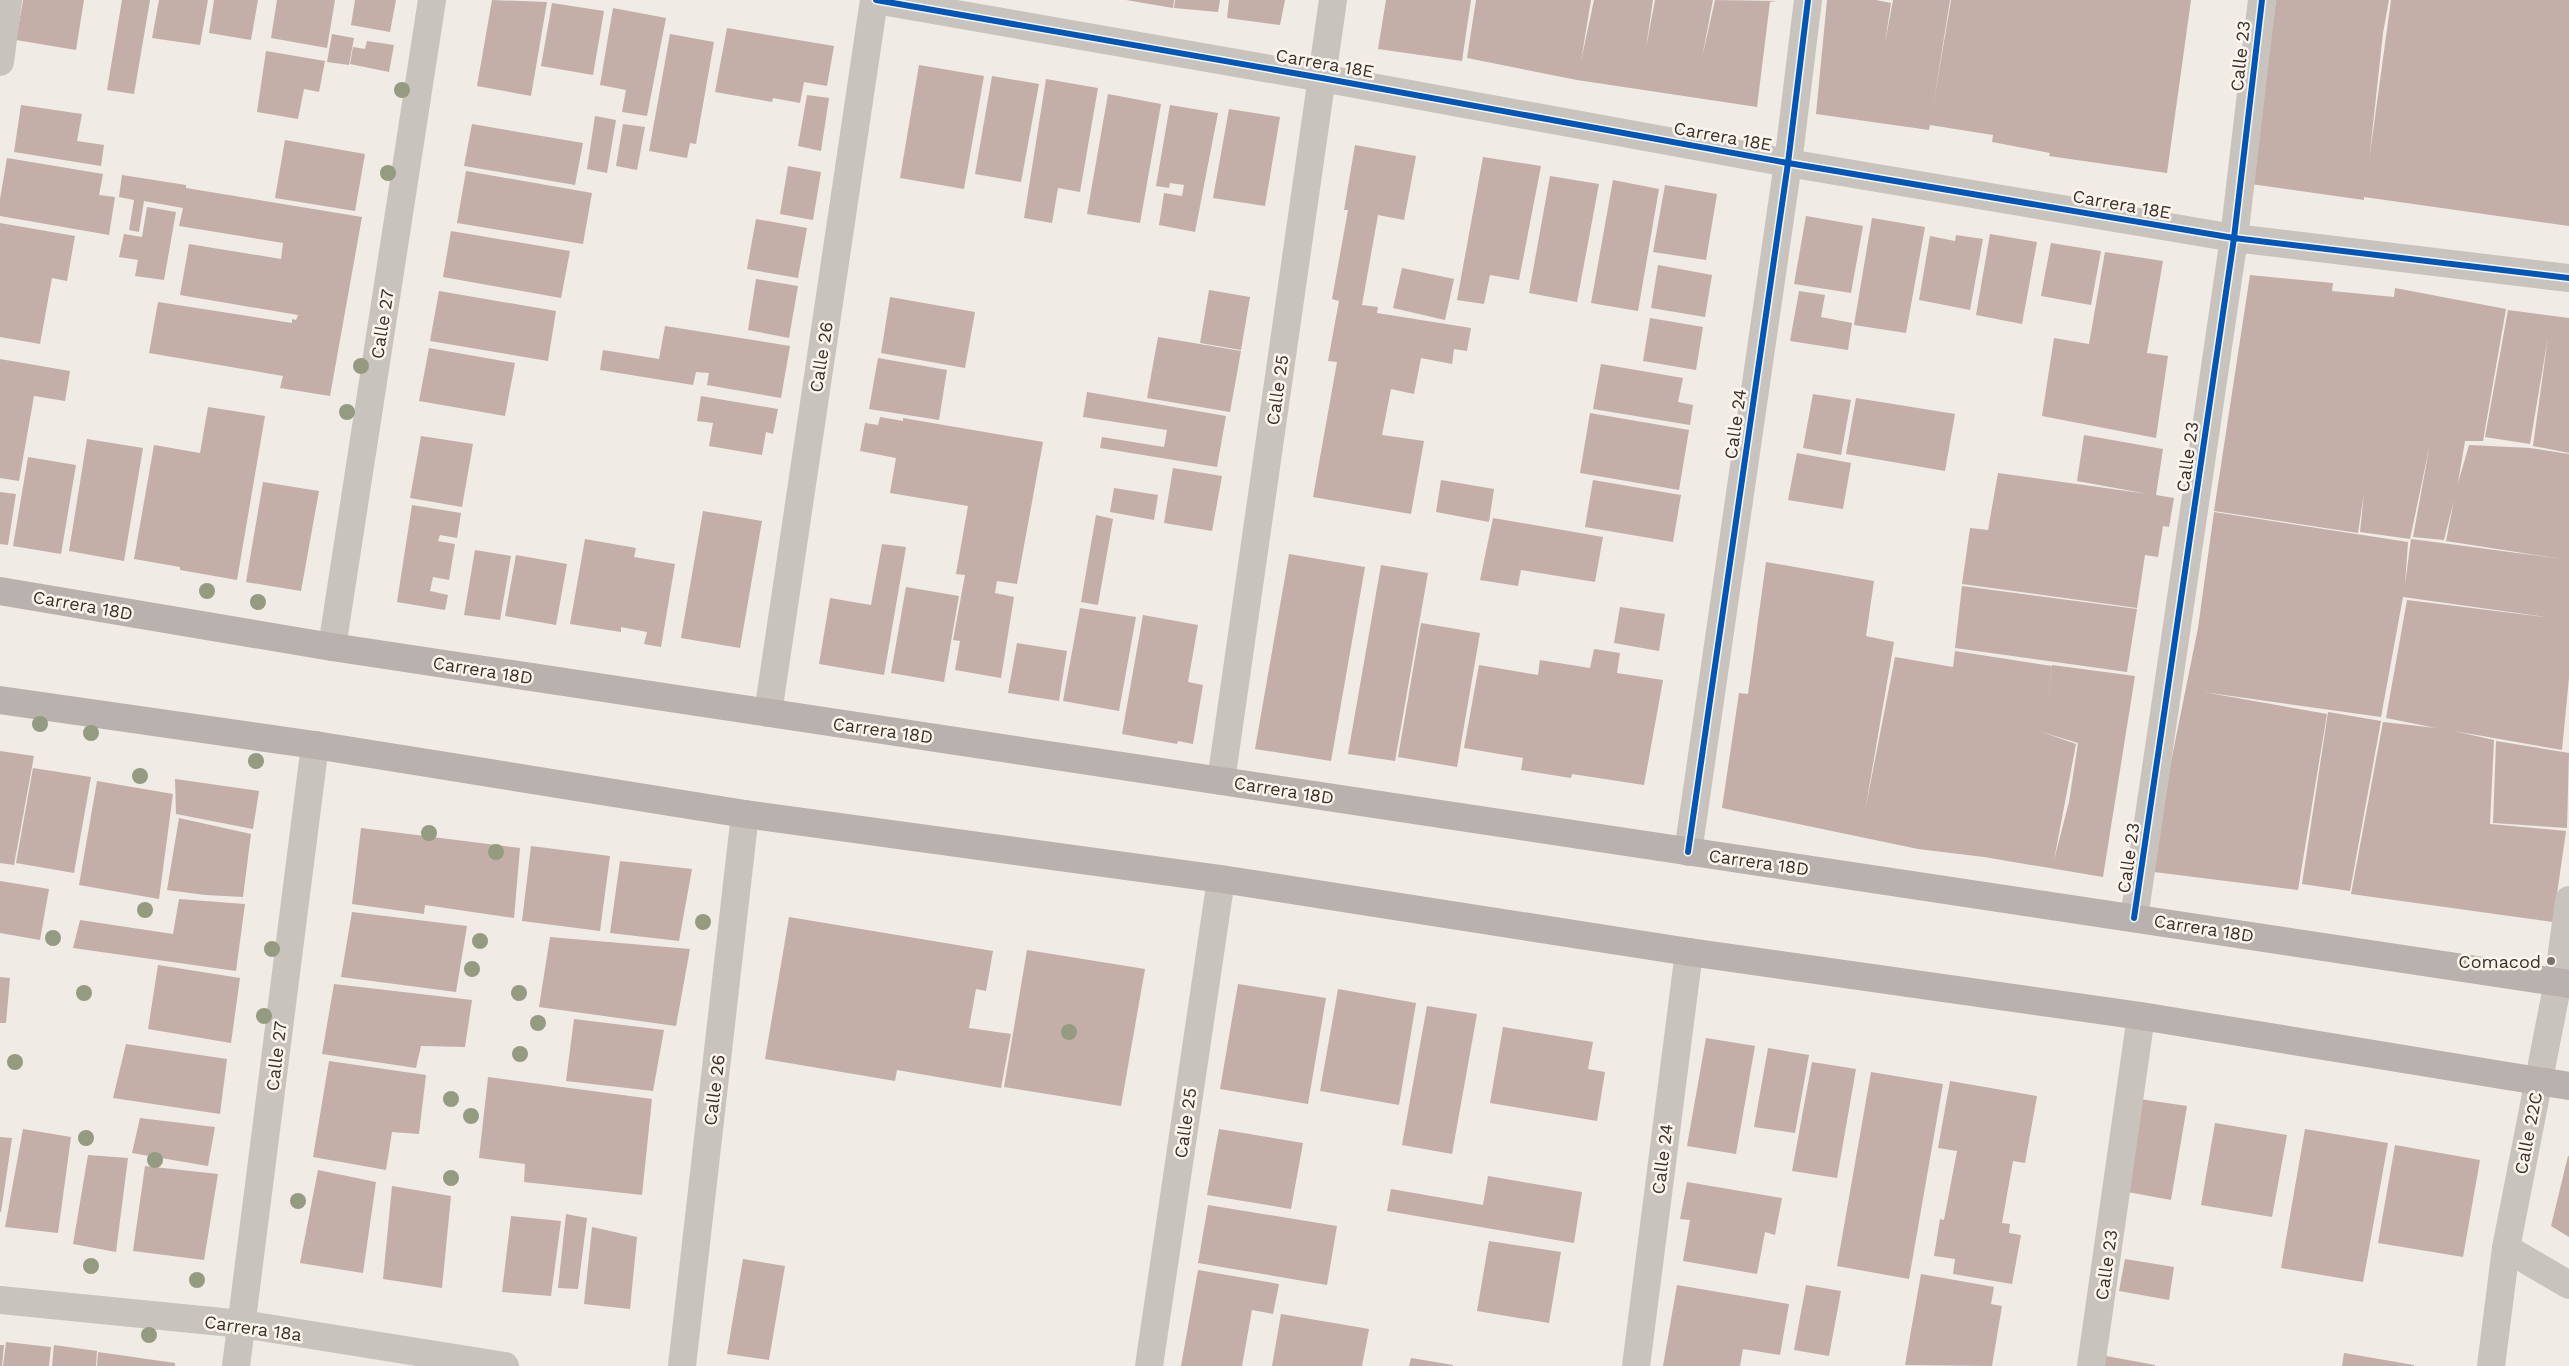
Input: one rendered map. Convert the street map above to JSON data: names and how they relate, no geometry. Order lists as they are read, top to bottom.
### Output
{
  "streets": {
    "main road": ["Carrera 18D"],
    "street": [
      "Calle 23",
      "Carrera 18E",
      "Calle 27",
      "Calle 26",
      "Calle 25",
      "Calle 24",
      "Calle 22C",
      "Carrera 18a"
    ]
  },
  "crossings": [
    ["Calle 23", "Carrera 18E"],
    ["Calle 23", "Carrera 18D"],
    ["Carrera 18E", "Calle 26"],
    ["Carrera 18E", "Calle 25"],
    ["Carrera 18E", "Calle 24"],
    ["Calle 27", "Carrera 18D"],
    ["Calle 27", "Carrera 18a"],
    ["Calle 26", "Carrera 18D"],
    ["Calle 25", "Carrera 18D"],
    ["Calle 24", "Carrera 18D"],
    ["Carrera 18D", "Calle 22C"]
  ],
  "places": ["Comacod"]
}
